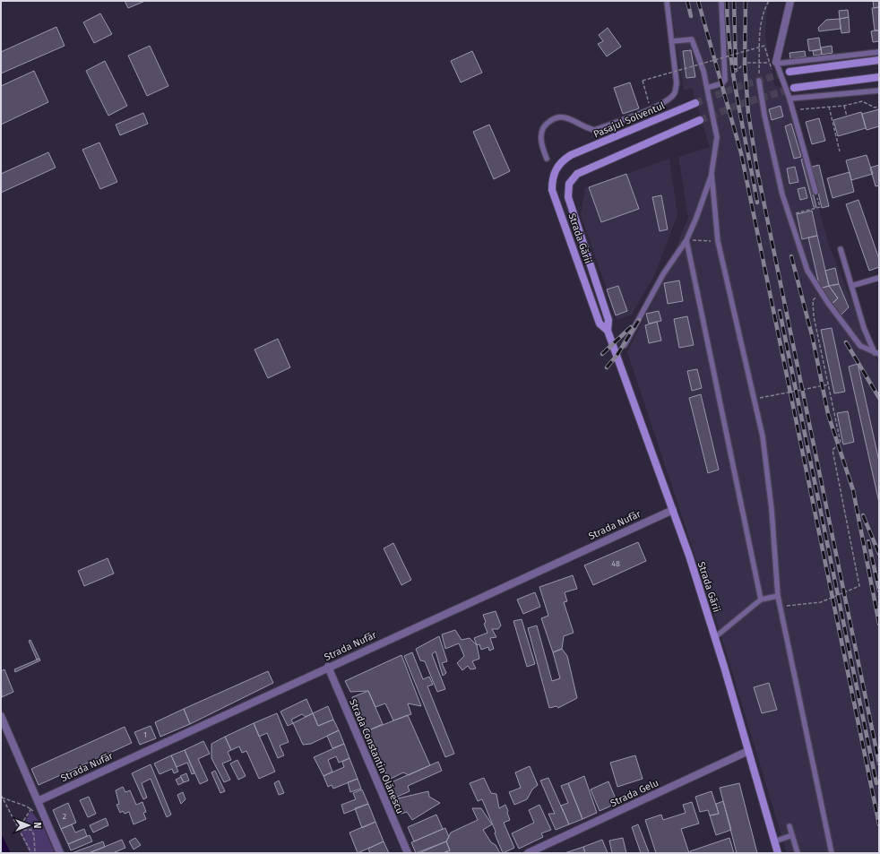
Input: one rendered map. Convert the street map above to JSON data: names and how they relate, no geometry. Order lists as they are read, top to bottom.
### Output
{
  "streets": {
    "main road": ["Pasajul Solventul", "Strada Gării"],
    "street": ["Strada Nufăr", "Strada Constantin Olănescu", "Strada Gelu"]
  },
  "crossings": [
    ["Pasajul Solventul", "Strada Gării"],
    ["Strada Gării", "Strada Nufăr"],
    ["Strada Gării", "Strada Gelu"],
    ["Strada Nufăr", "Strada Constantin Olănescu"]
  ],
  "house_numbers": ["48", "1", "2"],
  "north": "right"
}
